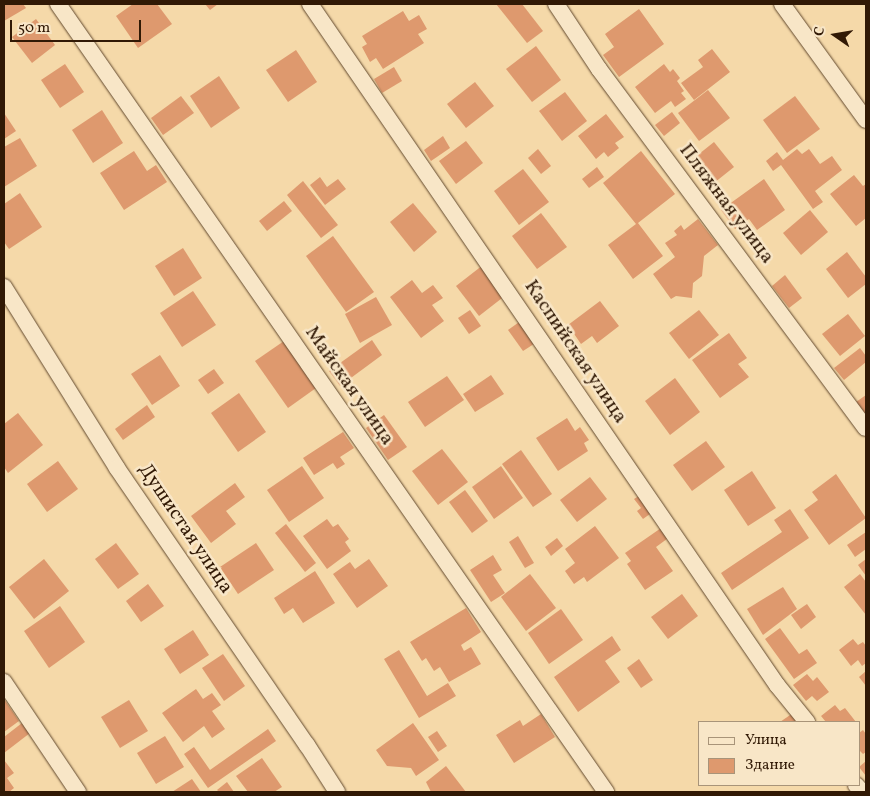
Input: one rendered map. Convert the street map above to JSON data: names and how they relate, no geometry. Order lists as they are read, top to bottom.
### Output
{
  "streets": {
    "street": [
      "Пляжная улица",
      "Каспийская улица",
      "Майская улица",
      "Душистая улица"
    ]
  },
  "legend": ["Улица", "Здание"],
  "scale_bar": "50 m",
  "north": "left"
}
